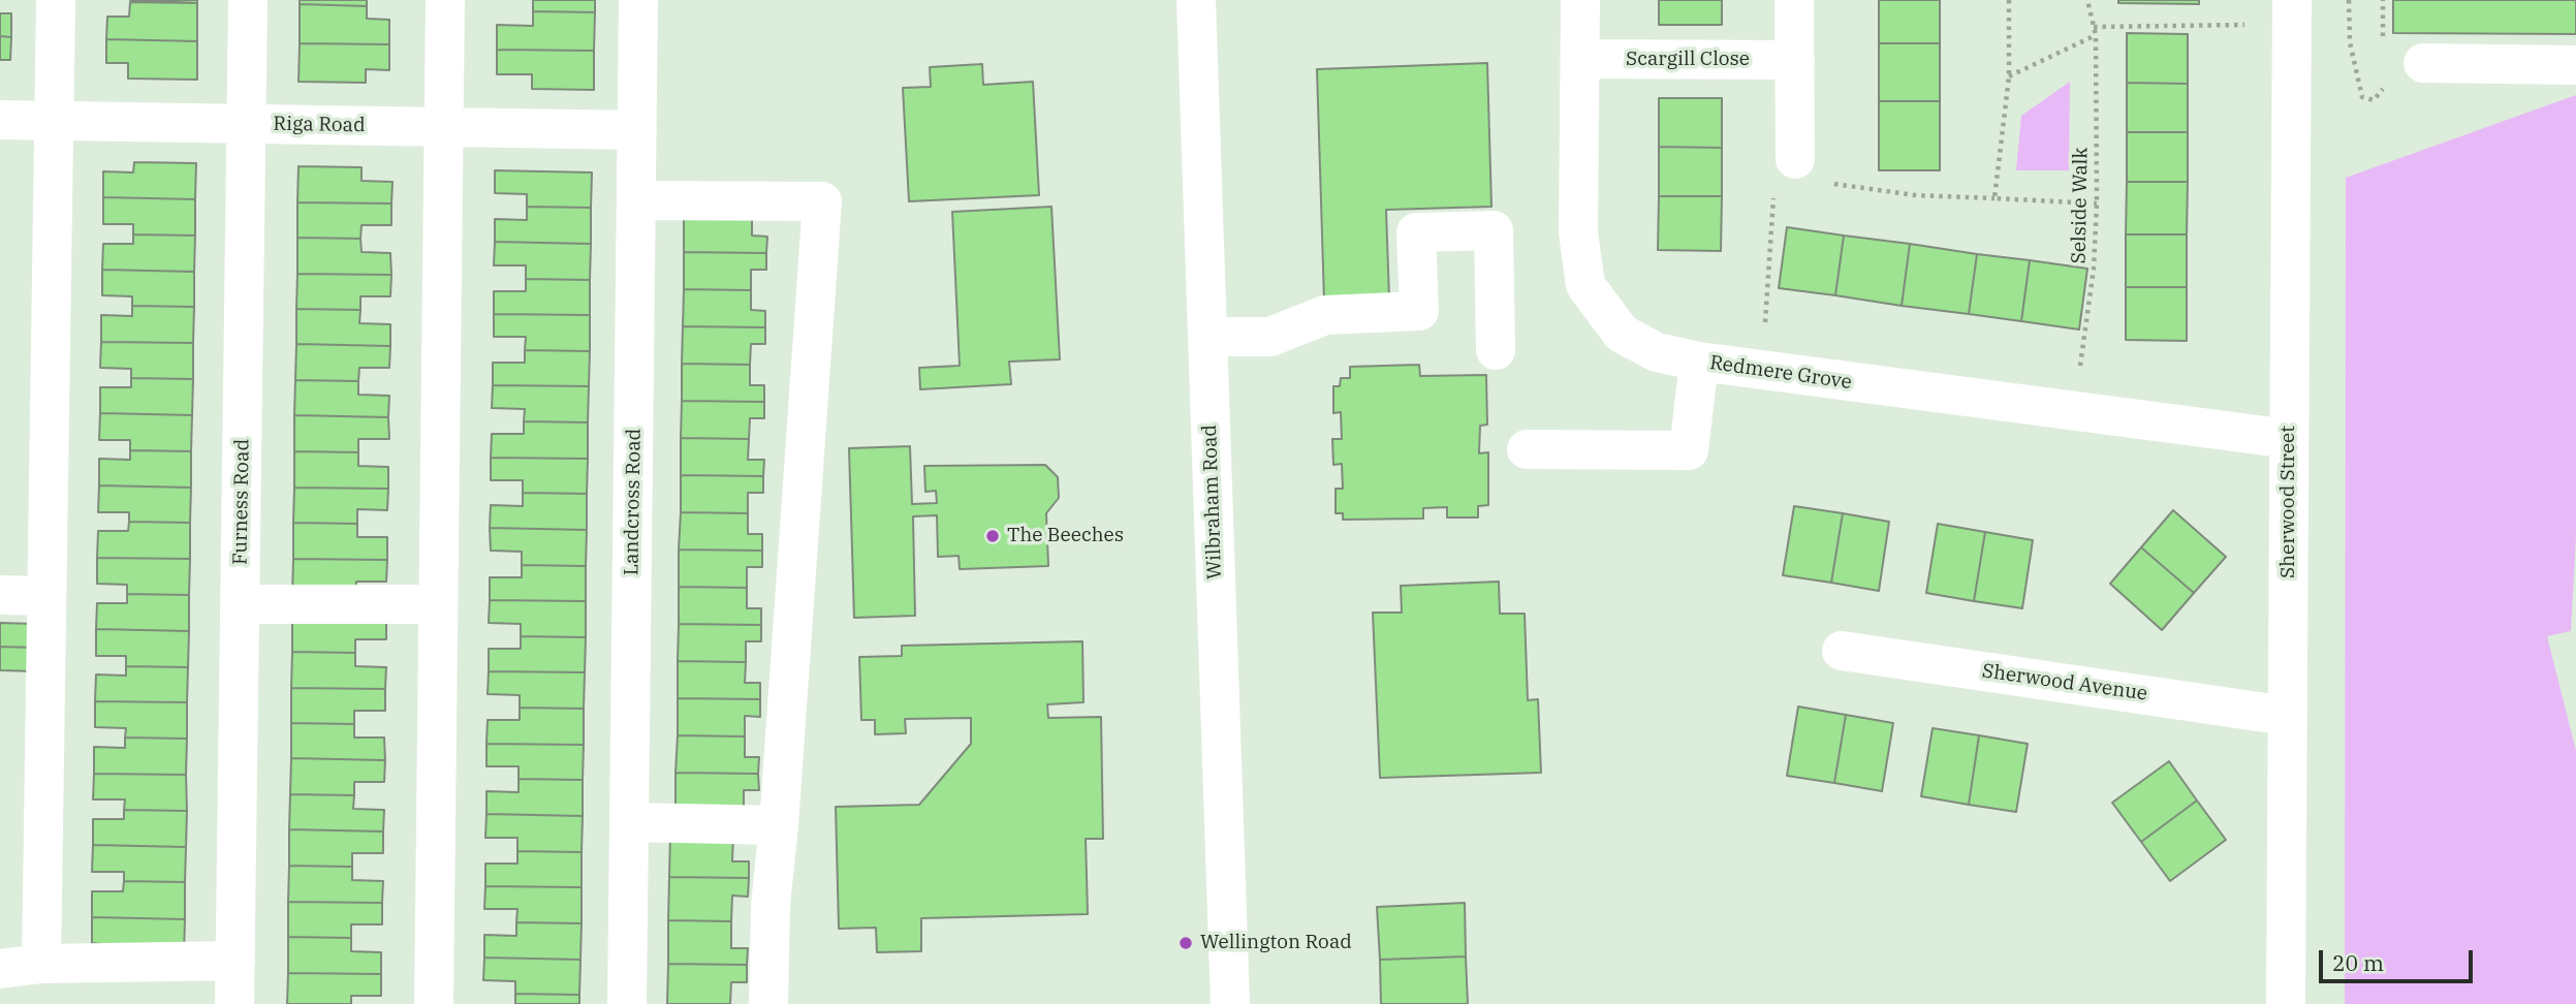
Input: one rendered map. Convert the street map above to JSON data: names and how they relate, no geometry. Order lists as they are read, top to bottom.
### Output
{
  "streets": {
    "main road": [
      "Scargill Close",
      "Riga Road",
      "Redmere Grove",
      "Furness Road",
      "Landcross Road",
      "Wilbraham Road",
      "Sherwood Street",
      "Sherwood Avenue"
    ],
    "path": ["Selside Walk"]
  },
  "crossings": [
    ["Scargill Close", "Redmere Grove"],
    ["Riga Road", "Furness Road"],
    ["Riga Road", "Landcross Road"],
    ["Selside Walk", "Redmere Grove"],
    ["Redmere Grove", "Sherwood Street"],
    ["Sherwood Street", "Sherwood Avenue"]
  ],
  "places": ["The Beeches", "Wellington Road"],
  "scale_bar": "20 m"
}
